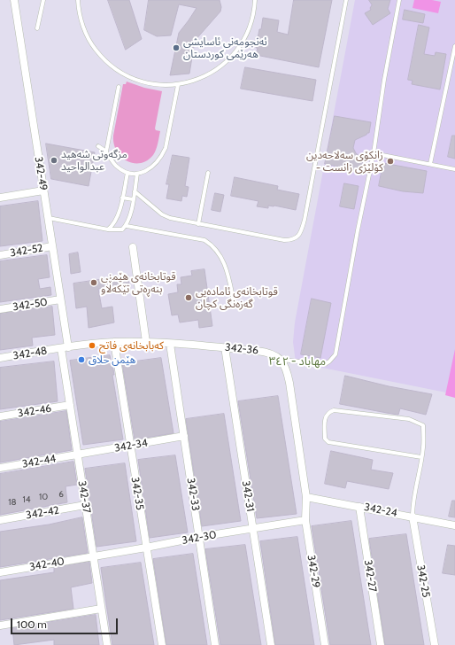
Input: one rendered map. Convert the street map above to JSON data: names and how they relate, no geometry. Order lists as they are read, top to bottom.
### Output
{
  "streets": {
    "street": [
      "342-49",
      "342-52",
      "342-50",
      "342-36",
      "342-48",
      "342-46",
      "342-34",
      "342-44",
      "342-35",
      "342-33",
      "342-31",
      "342-37",
      "342-24",
      "342-42",
      "342-30",
      "342-40",
      "342-29",
      "342-27",
      "342-25"
    ]
  },
  "crossings": [
    ["342-49", "342-52"],
    ["342-49", "342-50"],
    ["342-49", "342-36"],
    ["342-49", "342-48"],
    ["342-49", "342-37"],
    ["342-36", "342-48"],
    ["342-36", "342-35"],
    ["342-36", "342-33"],
    ["342-36", "342-31"],
    ["342-36", "342-37"],
    ["342-48", "342-37"],
    ["342-46", "342-37"],
    ["342-34", "342-44"],
    ["342-34", "342-35"],
    ["342-34", "342-33"],
    ["342-34", "342-37"],
    ["342-44", "342-37"],
    ["342-35", "342-30"],
    ["342-33", "342-30"],
    ["342-31", "342-30"],
    ["342-37", "342-42"],
    ["342-37", "342-30"],
    ["342-37", "342-40"],
    ["342-24", "342-29"],
    ["342-24", "342-27"],
    ["342-24", "342-25"],
    ["342-30", "342-40"],
    ["342-30", "342-29"]
  ],
  "districts": ["مهاباد - ٣٤٢"],
  "places": [
    "ئەنجومەنی ئاسایشی هەرێمی کوردستان",
    "مزگه‌وتی شه‌هید عبدالواحید",
    "زانکۆی سەلاحەدین - کۆلێژی زانست",
    "قوتابخانەی هێمنی بنەڕەتی تێکەڵاو",
    "قوتابخانەی ئامادەیی گەزەنگی کچان",
    "كەبابخانەی فاتح",
    "هێمن حلاق"
  ],
  "house_numbers": [
    "6",
    "10",
    "14",
    "18"
  ],
  "scale_bar": "100 m"
}
